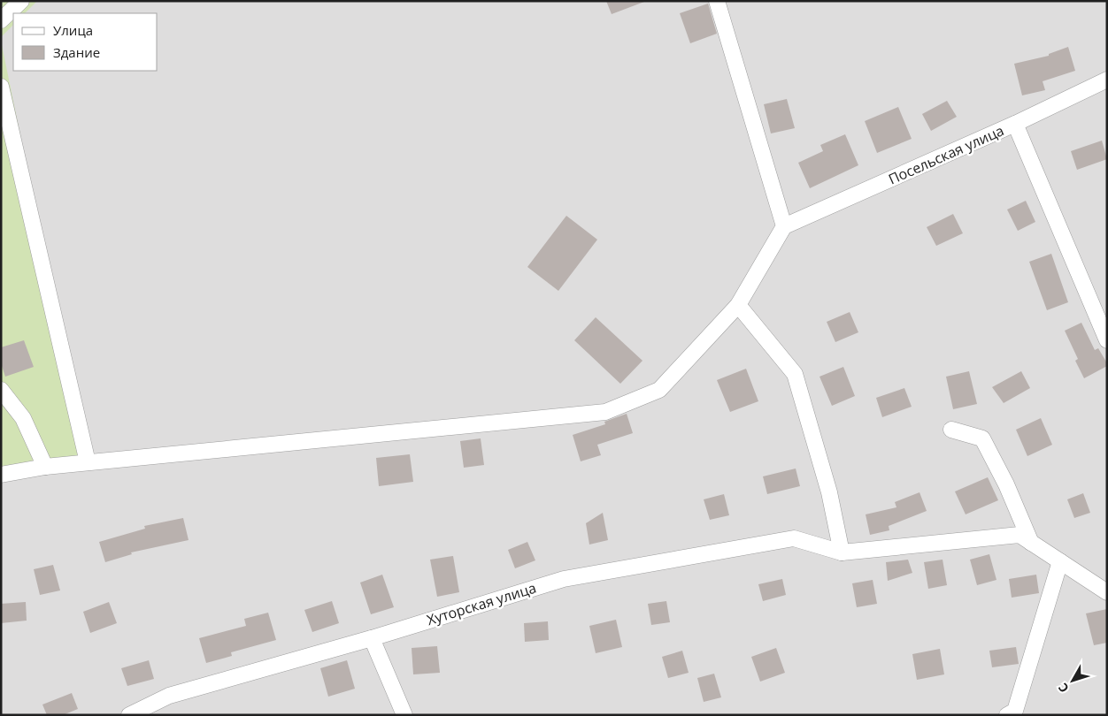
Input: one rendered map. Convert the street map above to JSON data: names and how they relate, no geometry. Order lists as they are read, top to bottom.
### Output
{
  "streets": {
    "street": ["Посельская улица", "Хуторская улица"]
  },
  "legend": ["Улица", "Здание"],
  "north": "bottom left"
}
